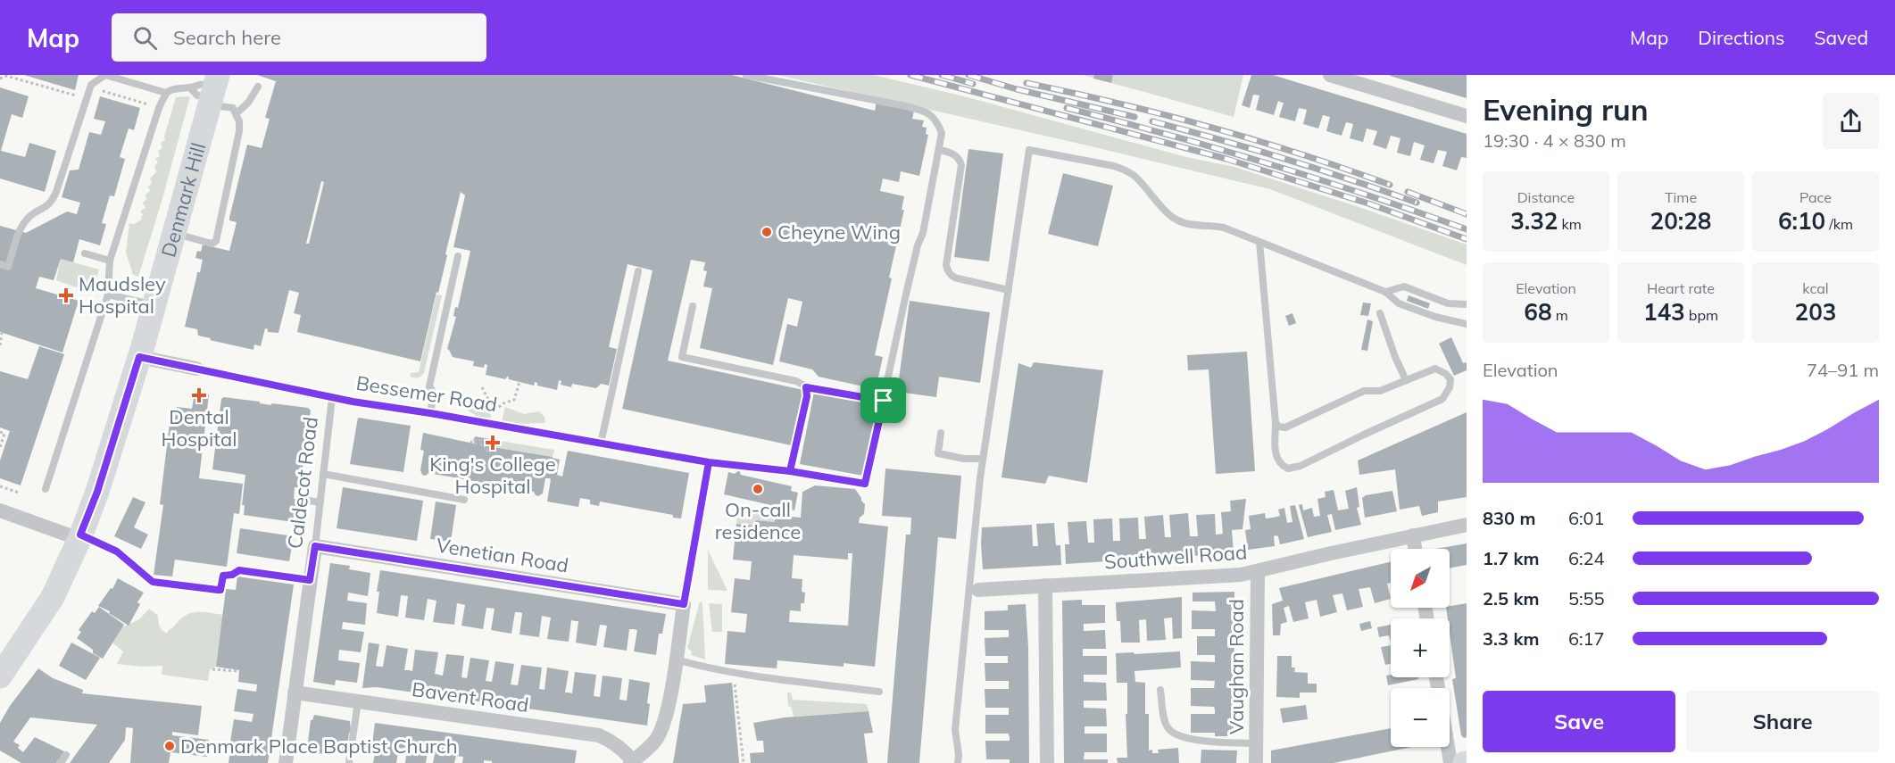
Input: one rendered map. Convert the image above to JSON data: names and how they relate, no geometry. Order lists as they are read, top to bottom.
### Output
{
  "streets": {
    "main road": ["Denmark Hill"],
    "street": [
      "Bessemer Road",
      "Caldecot Road",
      "Venetian Road",
      "Southwell Road",
      "Vaughan Road",
      "Bavent Road"
    ]
  },
  "crossings": [
    ["Denmark Hill", "Bessemer Road"],
    ["Bessemer Road", "Caldecot Road"],
    ["Caldecot Road", "Venetian Road"],
    ["Caldecot Road", "Bavent Road"],
    ["Southwell Road", "Vaughan Road"]
  ],
  "places": {
    "other": ["Cheyne Wing", "On-call residence", "Denmark Place Baptist Church"],
    "health": ["Maudsley Hospital", "Dental Hospital", "King's College Hospital"]
  },
  "north": "bottom left",
  "page": {
    "header": "Map",
    "search": "Search here",
    "nav": ["Map", "Directions", "Saved"],
    "heading": ["Evening run", "19:30 · 4 × 830 m"],
    "stats": [
      ["Distance", "3.32 km"],
      ["Time", "20:28"],
      ["Pace", "6:10 /km"],
      ["Elevation", "68 m"],
      ["Heart rate", "143 bpm"],
      ["kcal", "203"]
    ],
    "chart": ["Elevation", "74–91 m"],
    "list": [
      {
        "name": "830 m",
        "note": "6:01"
      },
      {
        "name": "1.7 km",
        "note": "6:24"
      },
      {
        "name": "2.5 km",
        "note": "5:55"
      },
      {
        "name": "3.3 km",
        "note": "6:17"
      }
    ],
    "map_buttons": ["+", "−"],
    "buttons": ["Save", "Share"]
  }
}
